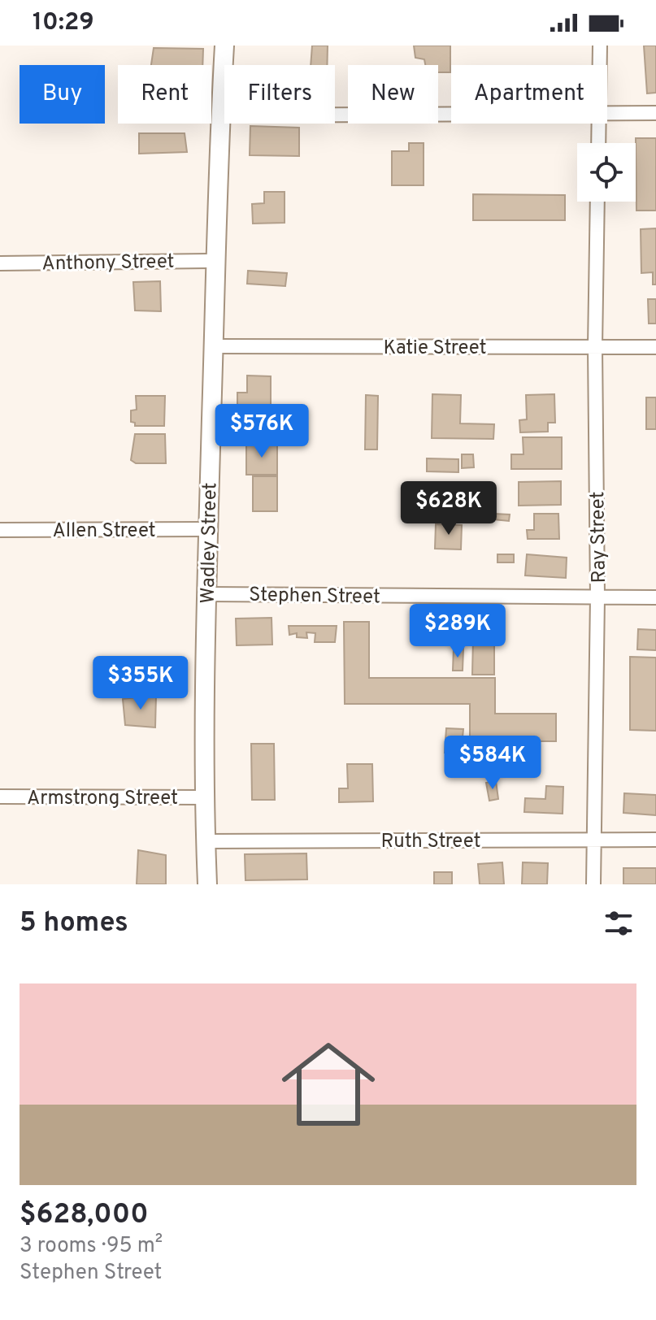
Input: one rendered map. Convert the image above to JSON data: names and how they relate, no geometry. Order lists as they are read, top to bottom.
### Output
{
  "streets": {
    "street": [
      "Anthony Street",
      "Katie Street",
      "Allen Street",
      "Ray Street",
      "Wadley Street",
      "Stephen Street",
      "Armstrong Street",
      "Ruth Street"
    ]
  },
  "crossings": [
    ["Anthony Street", "Wadley Street"],
    ["Katie Street", "Ray Street"],
    ["Katie Street", "Wadley Street"],
    ["Allen Street", "Wadley Street"],
    ["Ray Street", "Stephen Street"],
    ["Ray Street", "Ruth Street"],
    ["Wadley Street", "Stephen Street"],
    ["Wadley Street", "Armstrong Street"],
    ["Wadley Street", "Ruth Street"]
  ],
  "page": {
    "status": "10:29",
    "chip": [
      "Buy",
      "Rent",
      "Filters",
      "New",
      "Apartment"
    ],
    "price": [
      "$576K",
      "$628K",
      "$289K",
      "$355K",
      "$584K"
    ],
    "heading": "5 homes",
    "list": [
      {
        "name": "$628,000",
        "note": "3 rooms · 95 m² · Stephen Street"
      }
    ]
  }
}
